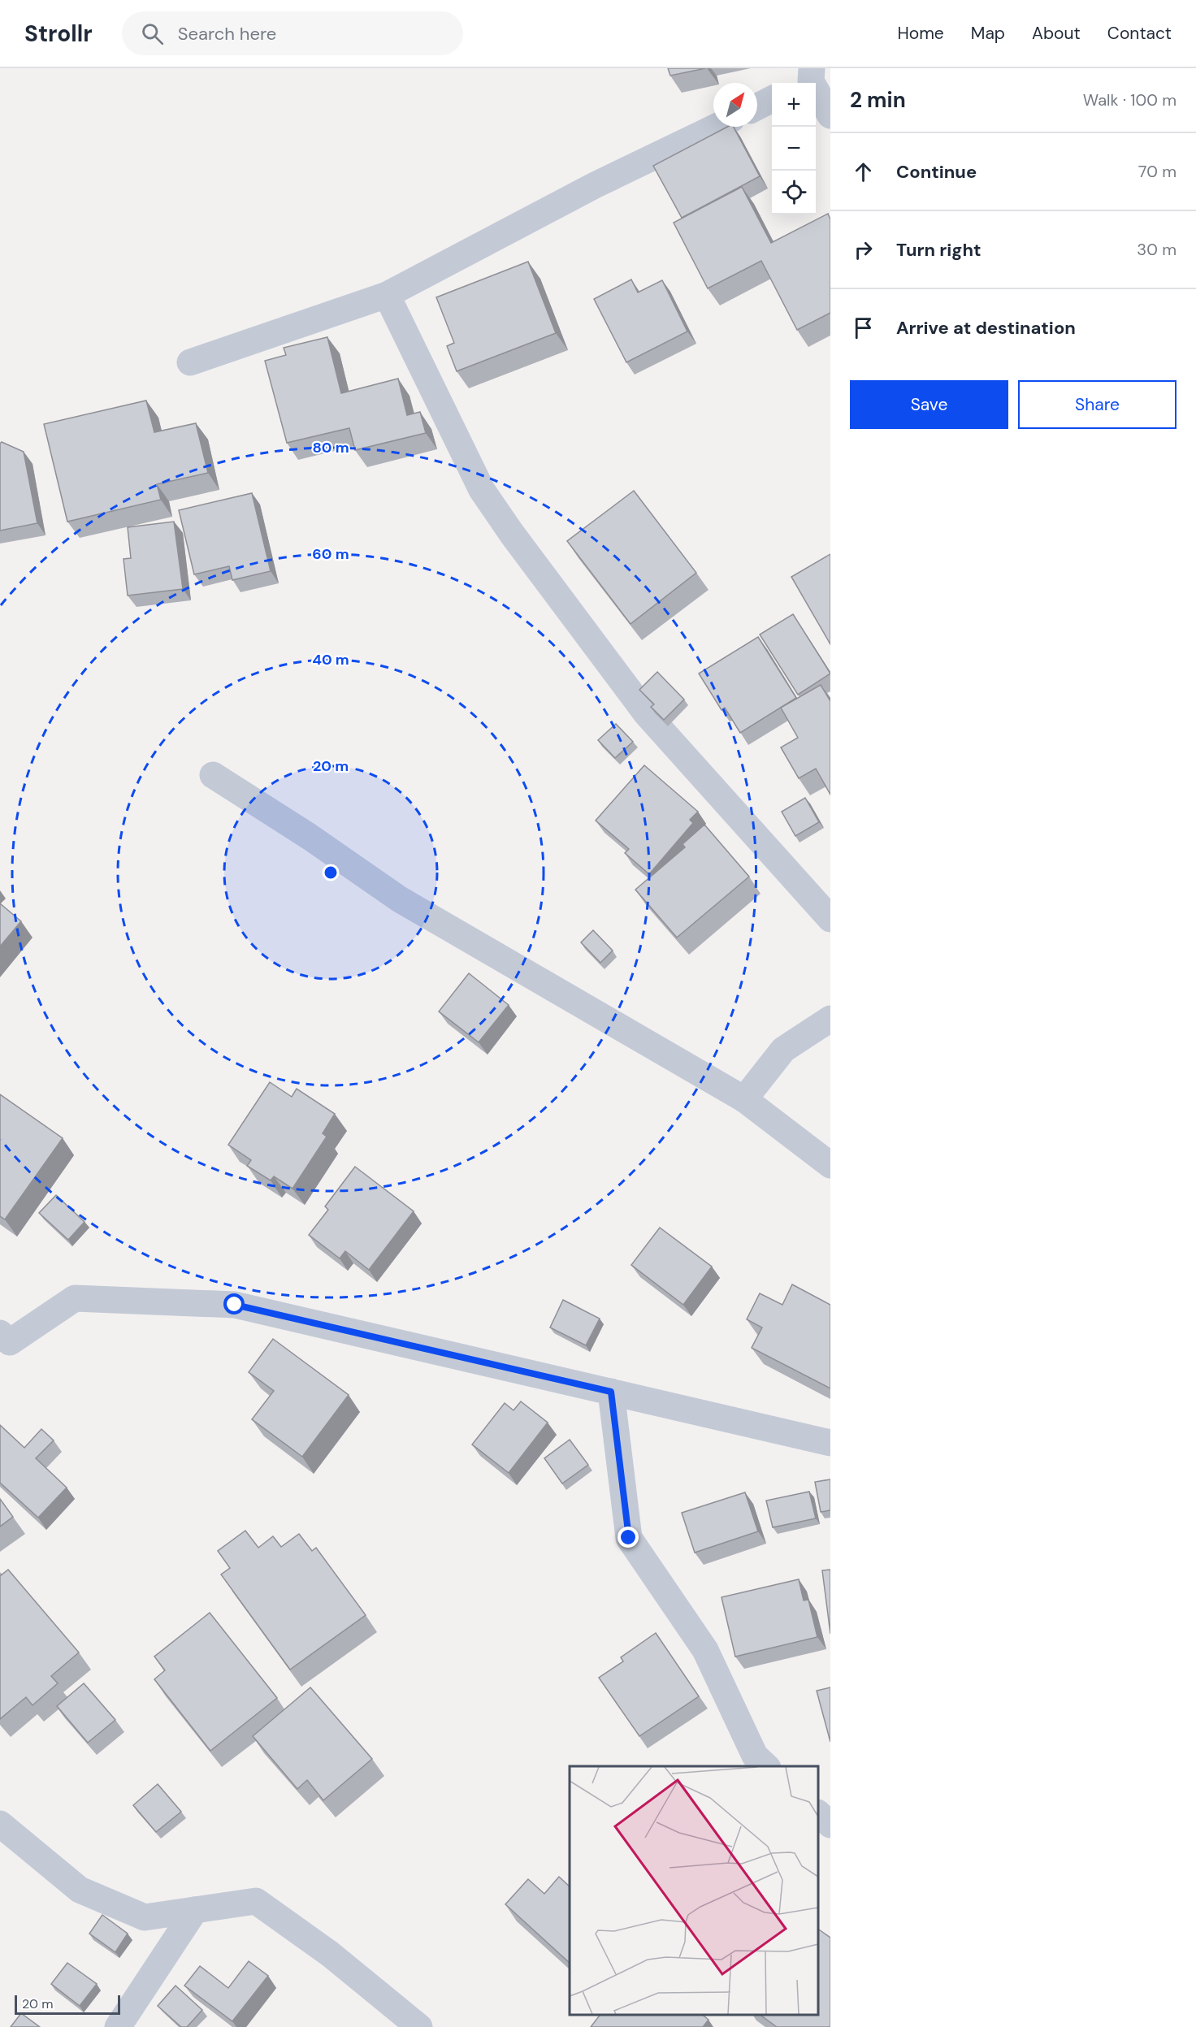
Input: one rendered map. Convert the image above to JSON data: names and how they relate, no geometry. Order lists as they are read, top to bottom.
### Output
{
  "scale_bar": "20 m",
  "north": "top right",
  "page": {
    "header": "Strollr",
    "search": "Search here",
    "nav": [
      "Home",
      "Map",
      "About",
      "Contact"
    ],
    "heading": ["2 min", "Walk · 100 m"],
    "map_buttons": ["+", "−"],
    "list": [
      ["Continue", "70 m"],
      ["Turn right", "30 m"],
      "Arrive at destination"
    ],
    "buttons": ["Save", "Share"],
    "scale": "20 m"
  },
  "rings": [
    "80 m",
    "60 m",
    "40 m",
    "20 m"
  ]
}
